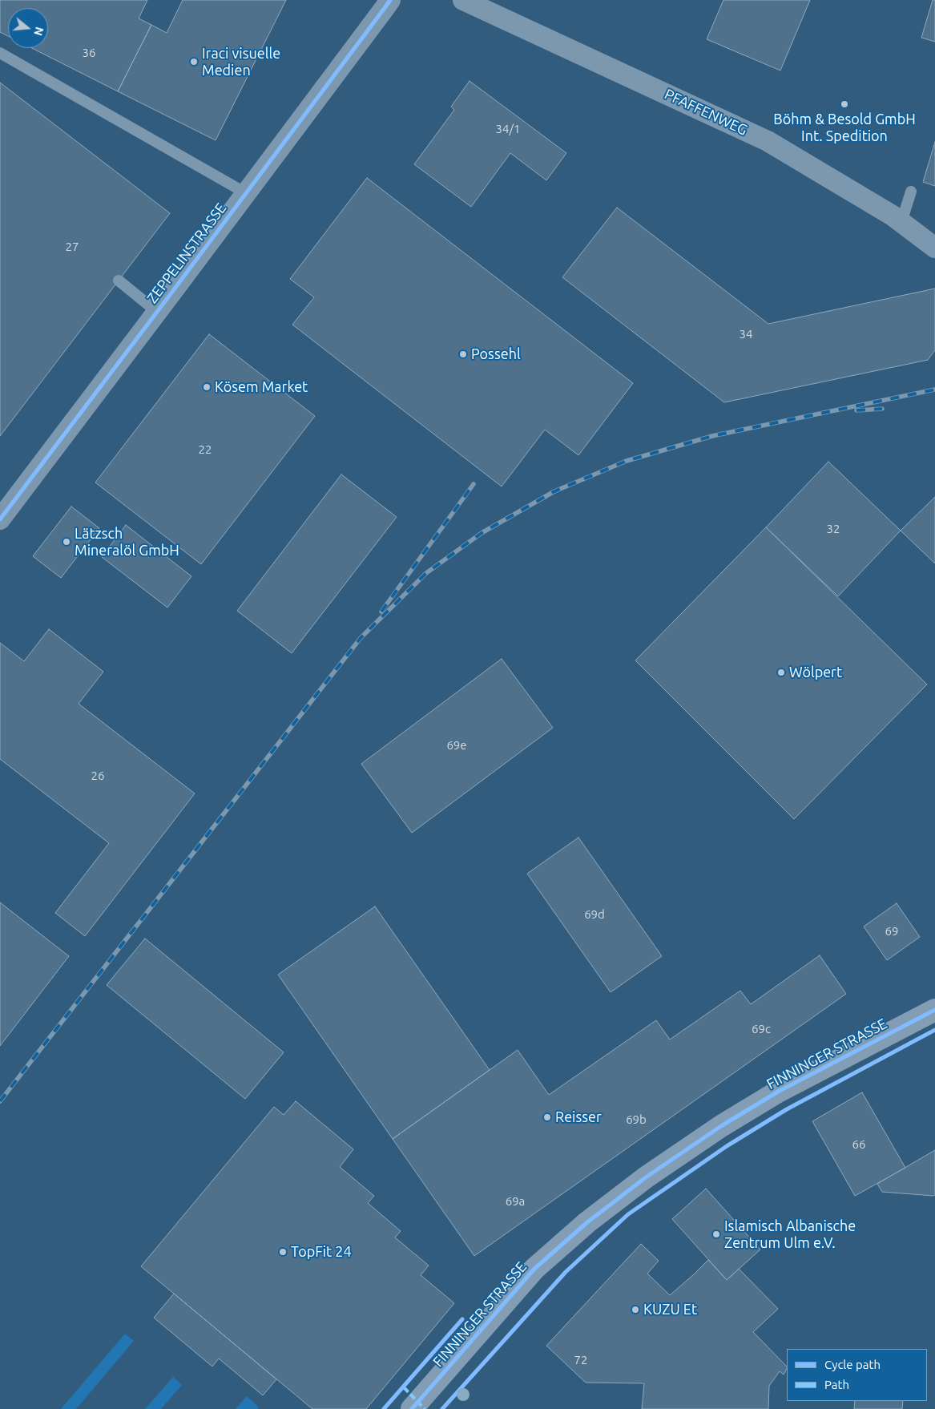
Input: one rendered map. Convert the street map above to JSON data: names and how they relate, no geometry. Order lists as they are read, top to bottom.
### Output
{
  "streets": {
    "street": ["PFAFFENWEG", "ZEPPELINSTRASSE", "FINNINGER STRASSE"]
  },
  "places": [
    "Iraci visuelle Medien",
    "Böhm & Besold GmbH Int. Spedition",
    "Possehl",
    "Kösem Market",
    "Lätzsch Mineralöl GmbH",
    "Wölpert",
    "Reisser",
    "Islamisch Albanische Zentrum Ulm e.V.",
    "TopFit 24",
    "KUZU Et"
  ],
  "house_numbers": [
    "36",
    "34/1",
    "27",
    "34",
    "22",
    "32",
    "69e",
    "26",
    "69d",
    "69",
    "69c",
    "69b",
    "66",
    "69a",
    "72"
  ],
  "legend": ["Cycle path", "Path"],
  "north": "right"
}
